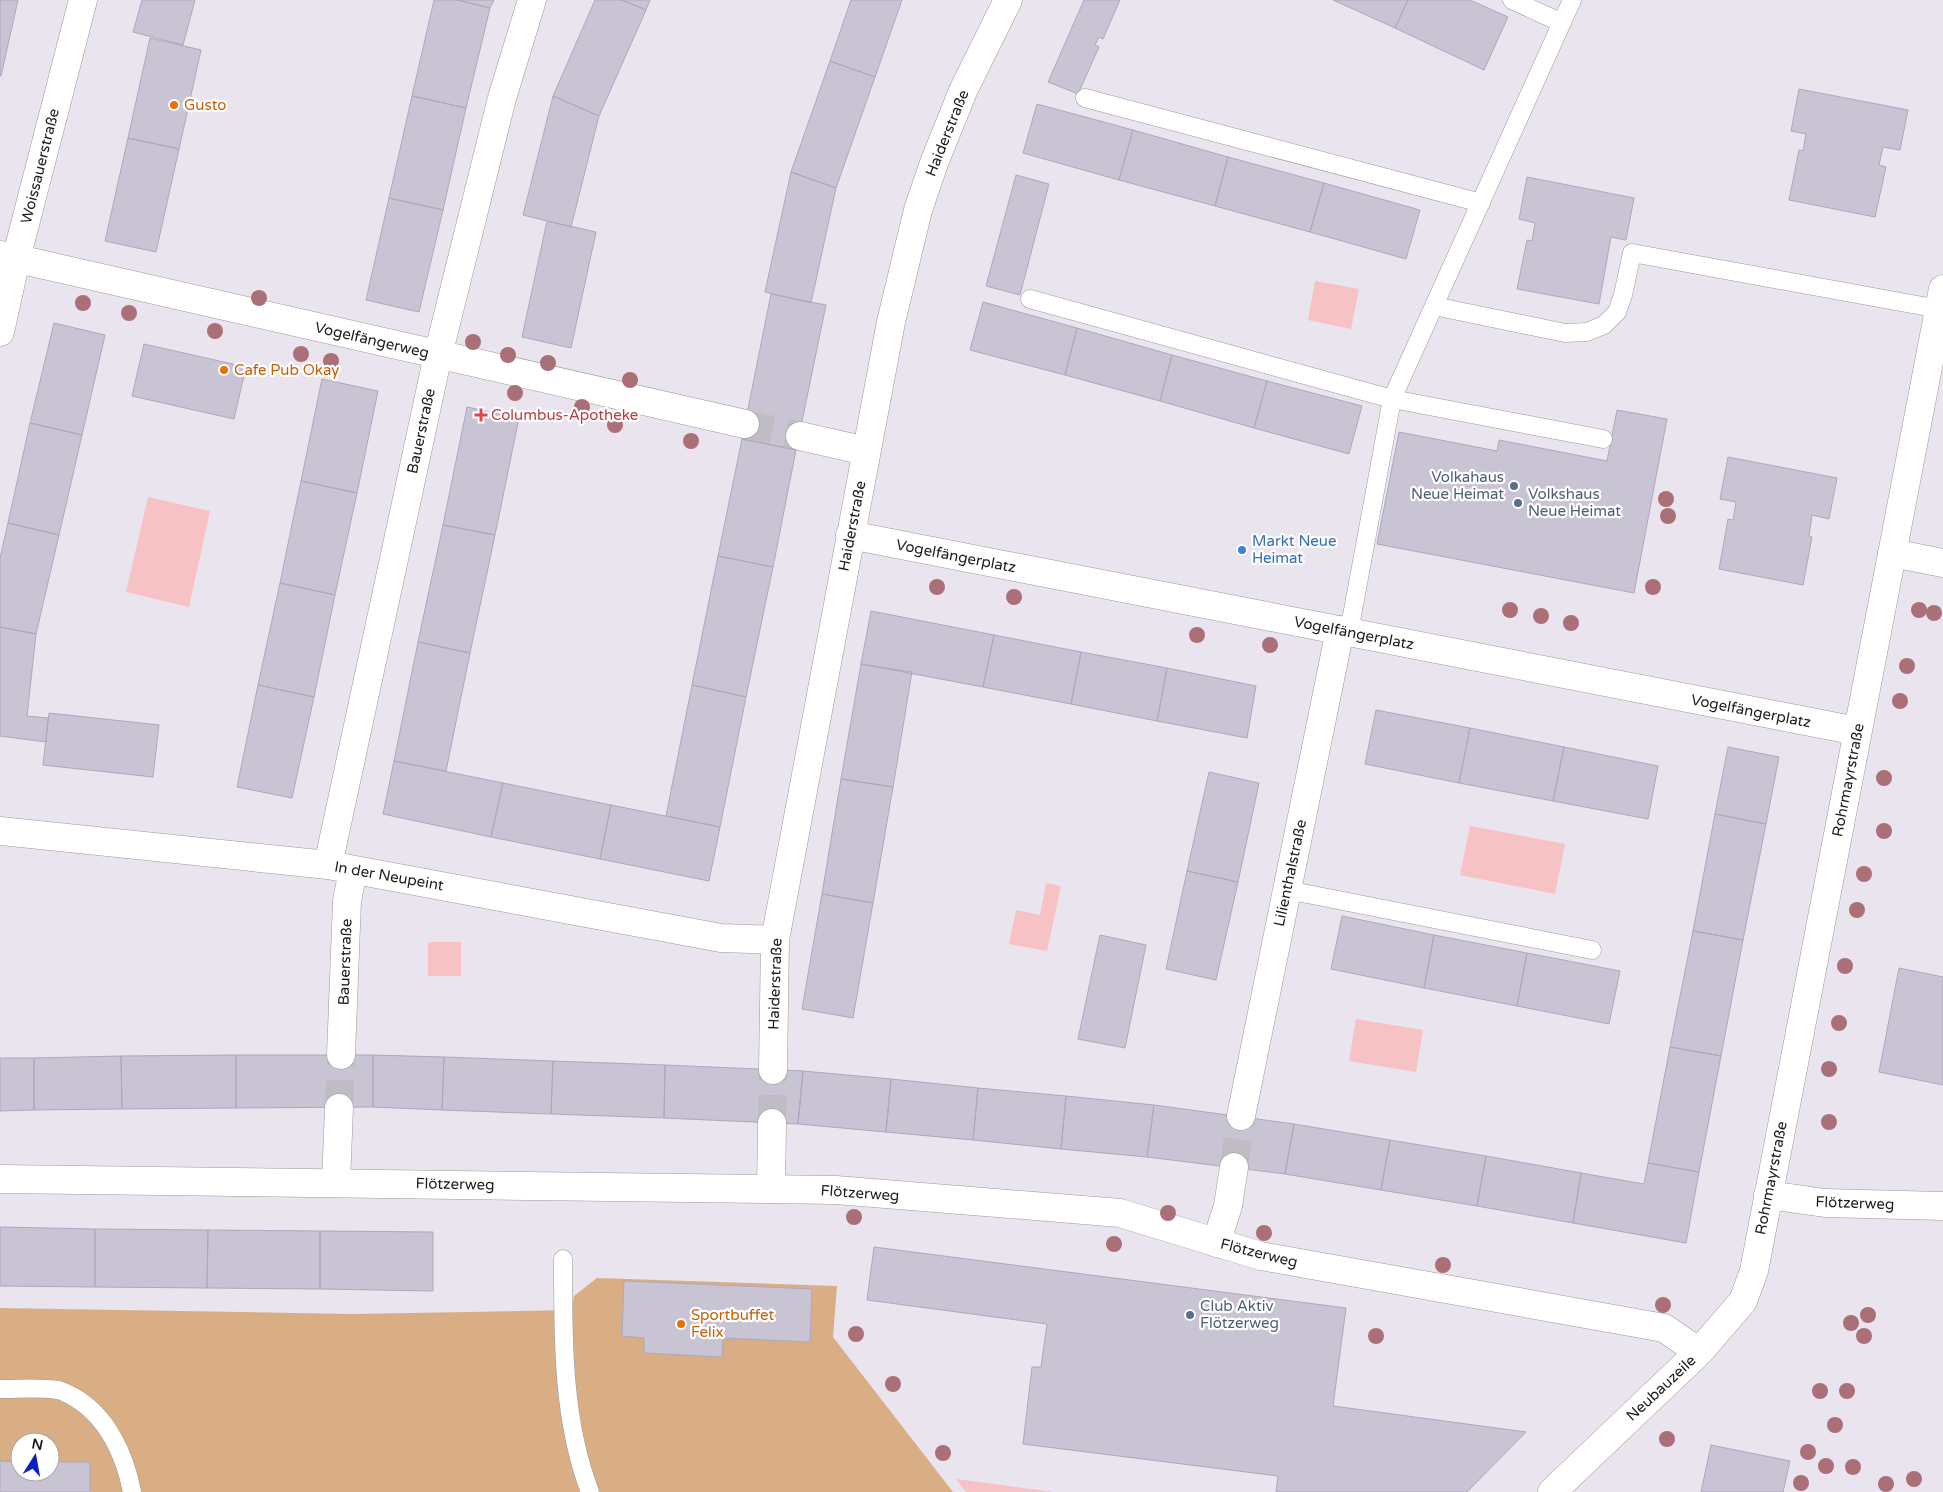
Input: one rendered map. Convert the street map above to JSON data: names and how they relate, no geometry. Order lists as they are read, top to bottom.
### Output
{
  "streets": {
    "street": [
      "Haiderstraße",
      "Woissauerstraße",
      "Vogelfängerweg",
      "Bauerstraße",
      "Vogelfängerplatz",
      "Rohrmayrstraße",
      "Lilienthalstraße",
      "In der Neupeint",
      "Flötzerweg",
      "Neubauzeile"
    ]
  },
  "crossings": [
    ["Haiderstraße", "Vogelfängerplatz"],
    ["Haiderstraße", "In der Neupeint"],
    ["Woissauerstraße", "Vogelfängerweg"],
    ["Vogelfängerweg", "Bauerstraße"],
    ["Bauerstraße", "In der Neupeint"],
    ["Vogelfängerplatz", "Rohrmayrstraße"],
    ["Vogelfängerplatz", "Lilienthalstraße"],
    ["Rohrmayrstraße", "Flötzerweg"],
    ["Rohrmayrstraße", "Neubauzeile"],
    ["Flötzerweg", "Neubauzeile"]
  ],
  "places": {
    "other": [
      "Gusto",
      "Cafe Pub Okay",
      "Volkahaus Neue Heimat",
      "Volkshaus Neue Heimat",
      "Markt Neue Heimat",
      "Club Aktiv Flötzerweg",
      "Sportbuffet Felix"
    ],
    "health": ["Columbus-Apotheke"]
  },
  "north": "top"
}
